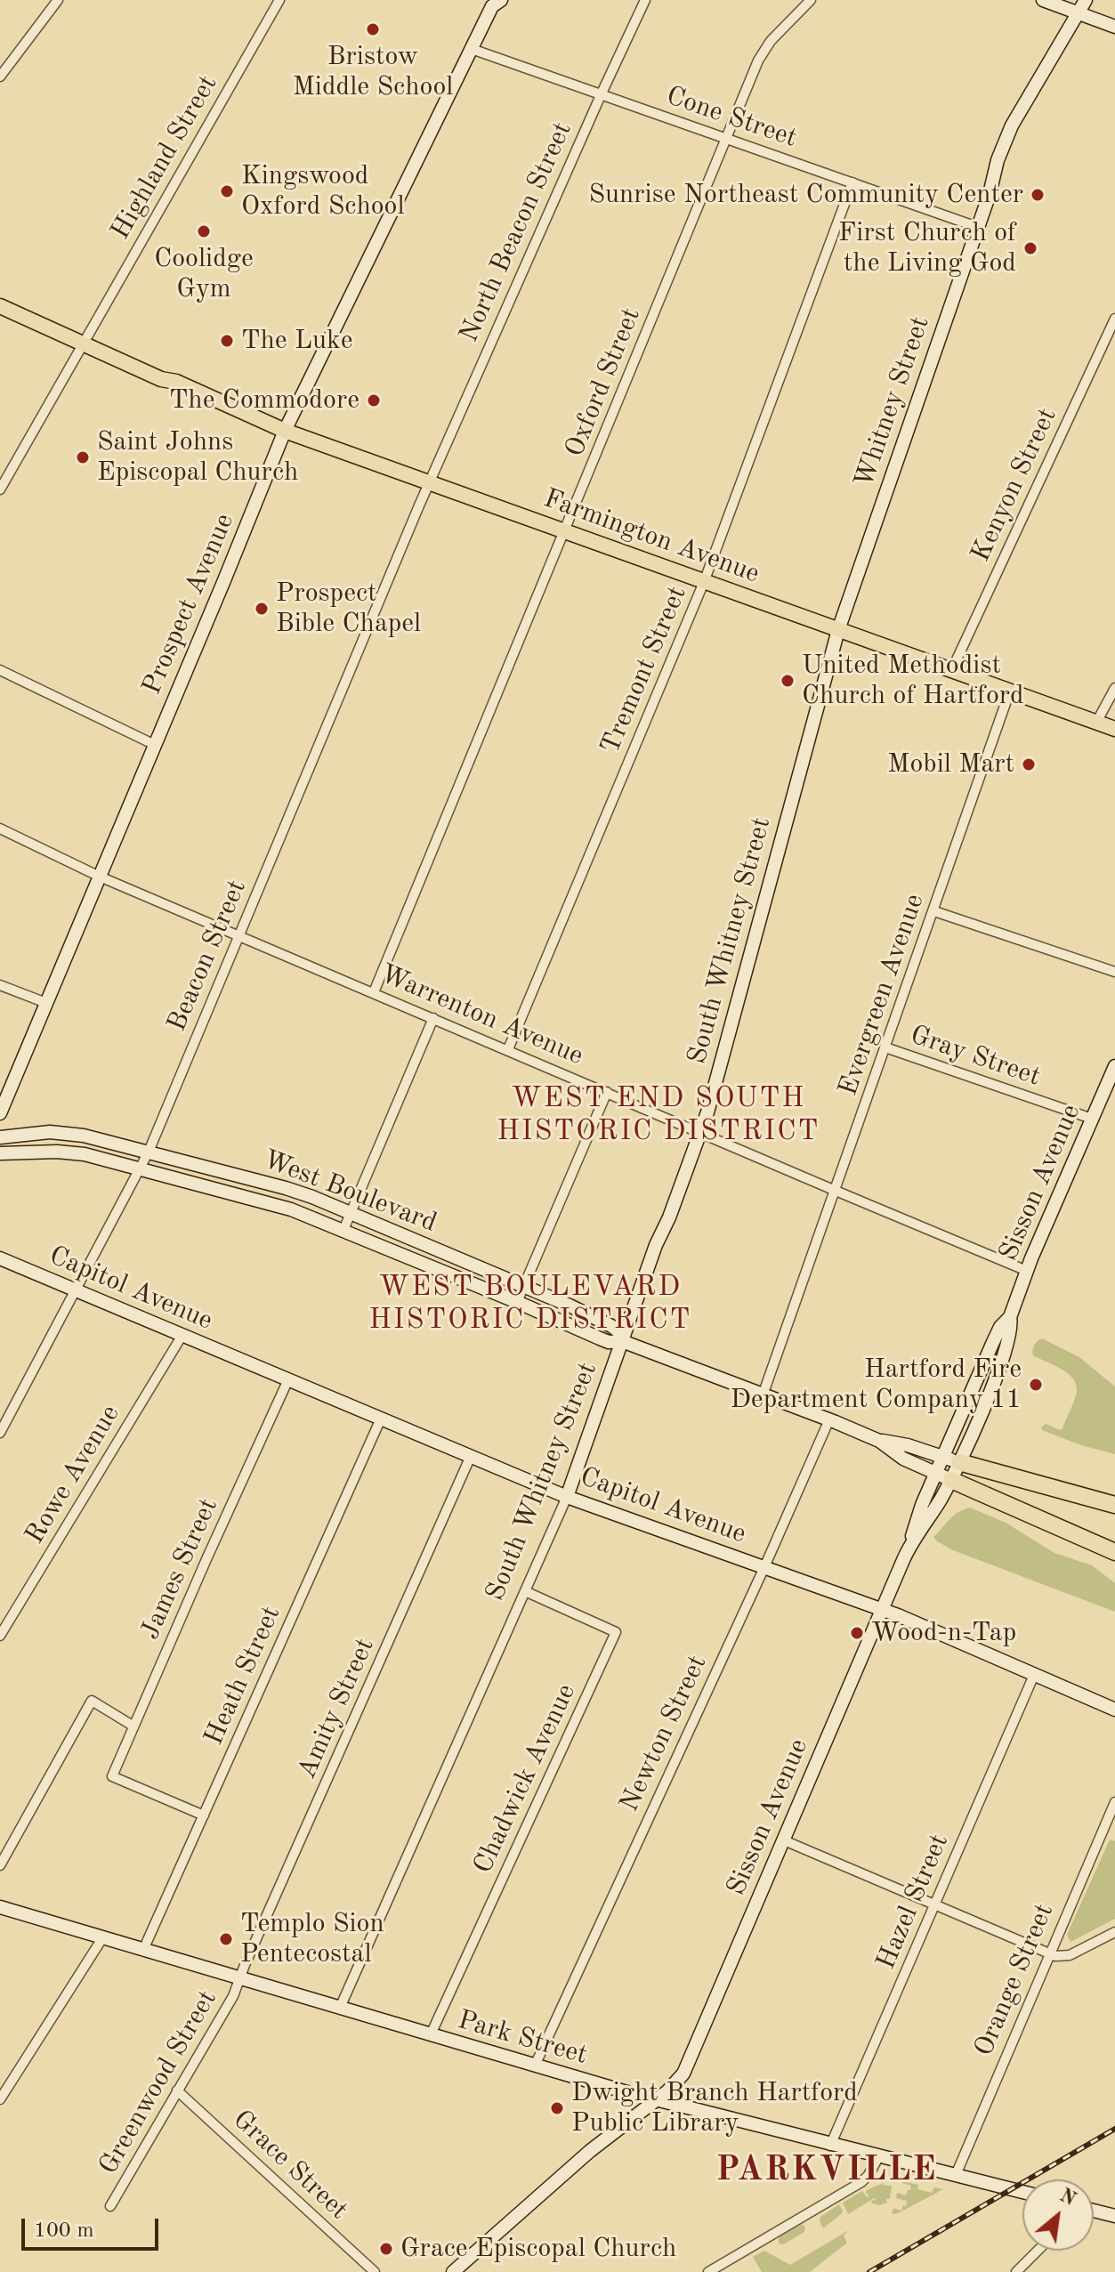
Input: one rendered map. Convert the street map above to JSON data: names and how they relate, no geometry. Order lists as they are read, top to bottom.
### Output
{
  "streets": {
    "main road": [
      "Whitney Street",
      "Farmington Avenue",
      "Prospect Avenue",
      "South Whitney Street",
      "Sisson Avenue",
      "West Boulevard",
      "Capitol Avenue",
      "Park Street"
    ],
    "street": [
      "Cone Street",
      "Highland Street",
      "North Beacon Street",
      "Oxford Street",
      "Kenyon Street",
      "Tremont Street",
      "Beacon Street",
      "Evergreen Avenue",
      "Warrenton Avenue",
      "Gray Street",
      "Rowe Avenue",
      "James Street",
      "Heath Street",
      "Amity Street",
      "Newton Street",
      "Chadwick Avenue",
      "Hazel Street",
      "Orange Street",
      "Greenwood Street",
      "Grace Street"
    ]
  },
  "crossings": [
    ["Cone Street", "North Beacon Street"],
    ["Cone Street", "Oxford Street"],
    ["Cone Street", "Whitney Street"],
    ["Cone Street", "Prospect Avenue"],
    ["Cone Street", "Tremont Street"],
    ["Highland Street", "Farmington Avenue"],
    ["North Beacon Street", "Farmington Avenue"],
    ["North Beacon Street", "Beacon Street"],
    ["Oxford Street", "Farmington Avenue"],
    ["Oxford Street", "Warrenton Avenue"],
    ["Whitney Street", "Farmington Avenue"],
    ["Whitney Street", "South Whitney Street"],
    ["Kenyon Street", "Farmington Avenue"],
    ["Farmington Avenue", "Prospect Avenue"],
    ["Farmington Avenue", "Tremont Street"],
    ["Farmington Avenue", "South Whitney Street"],
    ["Farmington Avenue", "Beacon Street"],
    ["Farmington Avenue", "Evergreen Avenue"],
    ["Prospect Avenue", "Warrenton Avenue"],
    ["Tremont Street", "Warrenton Avenue"],
    ["South Whitney Street", "Warrenton Avenue"],
    ["South Whitney Street", "West Boulevard"],
    ["South Whitney Street", "Capitol Avenue"],
    ["South Whitney Street", "Chadwick Avenue"],
    ["South Whitney Street", "Park Street"],
    ["Beacon Street", "Warrenton Avenue"],
    ["Beacon Street", "West Boulevard"],
    ["Beacon Street", "Capitol Avenue"],
    ["Evergreen Avenue", "Warrenton Avenue"],
    ["Evergreen Avenue", "Gray Street"],
    ["Evergreen Avenue", "West Boulevard"],
    ["Warrenton Avenue", "Sisson Avenue"],
    ["Gray Street", "Sisson Avenue"],
    ["Sisson Avenue", "West Boulevard"],
    ["Sisson Avenue", "Capitol Avenue"],
    ["Sisson Avenue", "Park Street"],
    ["West Boulevard", "Newton Street"],
    ["Capitol Avenue", "Rowe Avenue"],
    ["Capitol Avenue", "James Street"],
    ["Capitol Avenue", "Heath Street"],
    ["Capitol Avenue", "Amity Street"],
    ["Capitol Avenue", "Newton Street"],
    ["Capitol Avenue", "Hazel Street"],
    ["James Street", "Heath Street"],
    ["Heath Street", "Park Street"],
    ["Amity Street", "Park Street"],
    ["Amity Street", "Greenwood Street"],
    ["Newton Street", "Park Street"],
    ["Chadwick Avenue", "Park Street"],
    ["Hazel Street", "Park Street"],
    ["Orange Street", "Park Street"],
    ["Park Street", "Greenwood Street"],
    ["Greenwood Street", "Grace Street"]
  ],
  "districts": ["WEST END SOUTH HISTORIC DISTRICT", "WEST BOULEVARD HISTORIC DISTRICT", "PARKVILLE"],
  "places": [
    "Bristow Middle School",
    "Kingswood Oxford School",
    "Sunrise Northeast Community Center",
    "Coolidge Gym",
    "First Church of the Living God",
    "The Luke",
    "The Commodore",
    "Saint Johns Episcopal Church",
    "Prospect Bible Chapel",
    "United Methodist Church of Hartford",
    "Mobil Mart",
    "Hartford Fire Department Company 11",
    "Wood-n-Tap",
    "Templo Sion Pentecostal",
    "Dwight Branch Hartford Public Library",
    "Grace Episcopal Church"
  ],
  "scale_bar": "100 m",
  "north": "top right"
}
